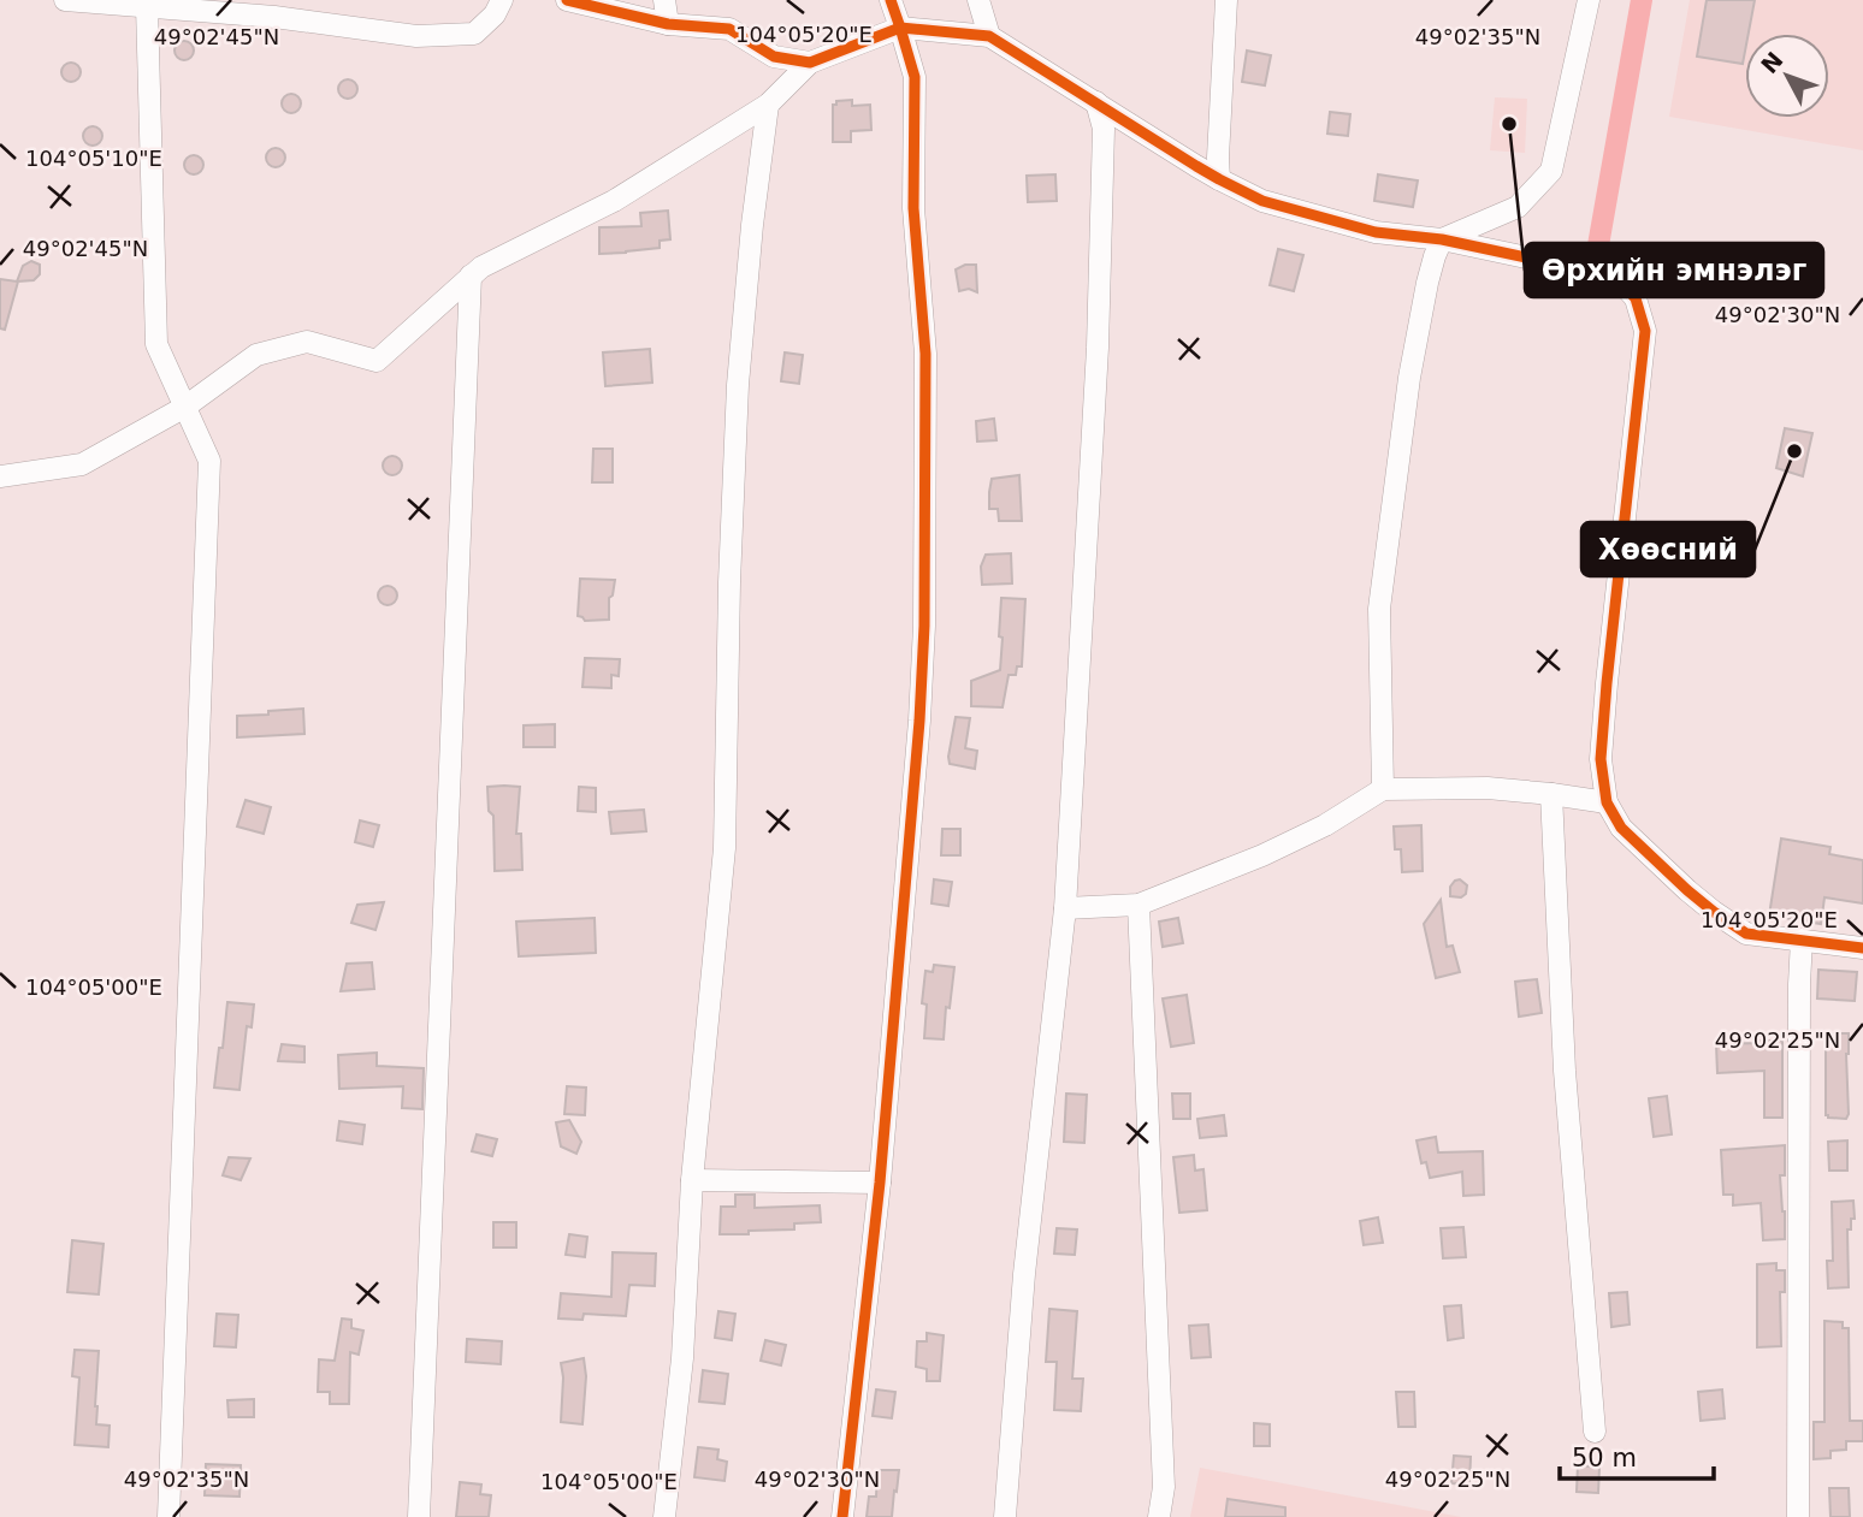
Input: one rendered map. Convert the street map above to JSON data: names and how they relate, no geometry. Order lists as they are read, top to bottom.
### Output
{
  "places": ["Өрхийн эмнэлэг", "Хөөсний"],
  "scale_bar": "50 m",
  "north": "top left",
  "coordinates": [
    "104°05'20\"E",
    "49°02'45\"N",
    "49°02'35\"N",
    "104°05'10\"E",
    "49°02'30\"N",
    "104°05'00\"E",
    "49°02'25\"N"
  ]
}
